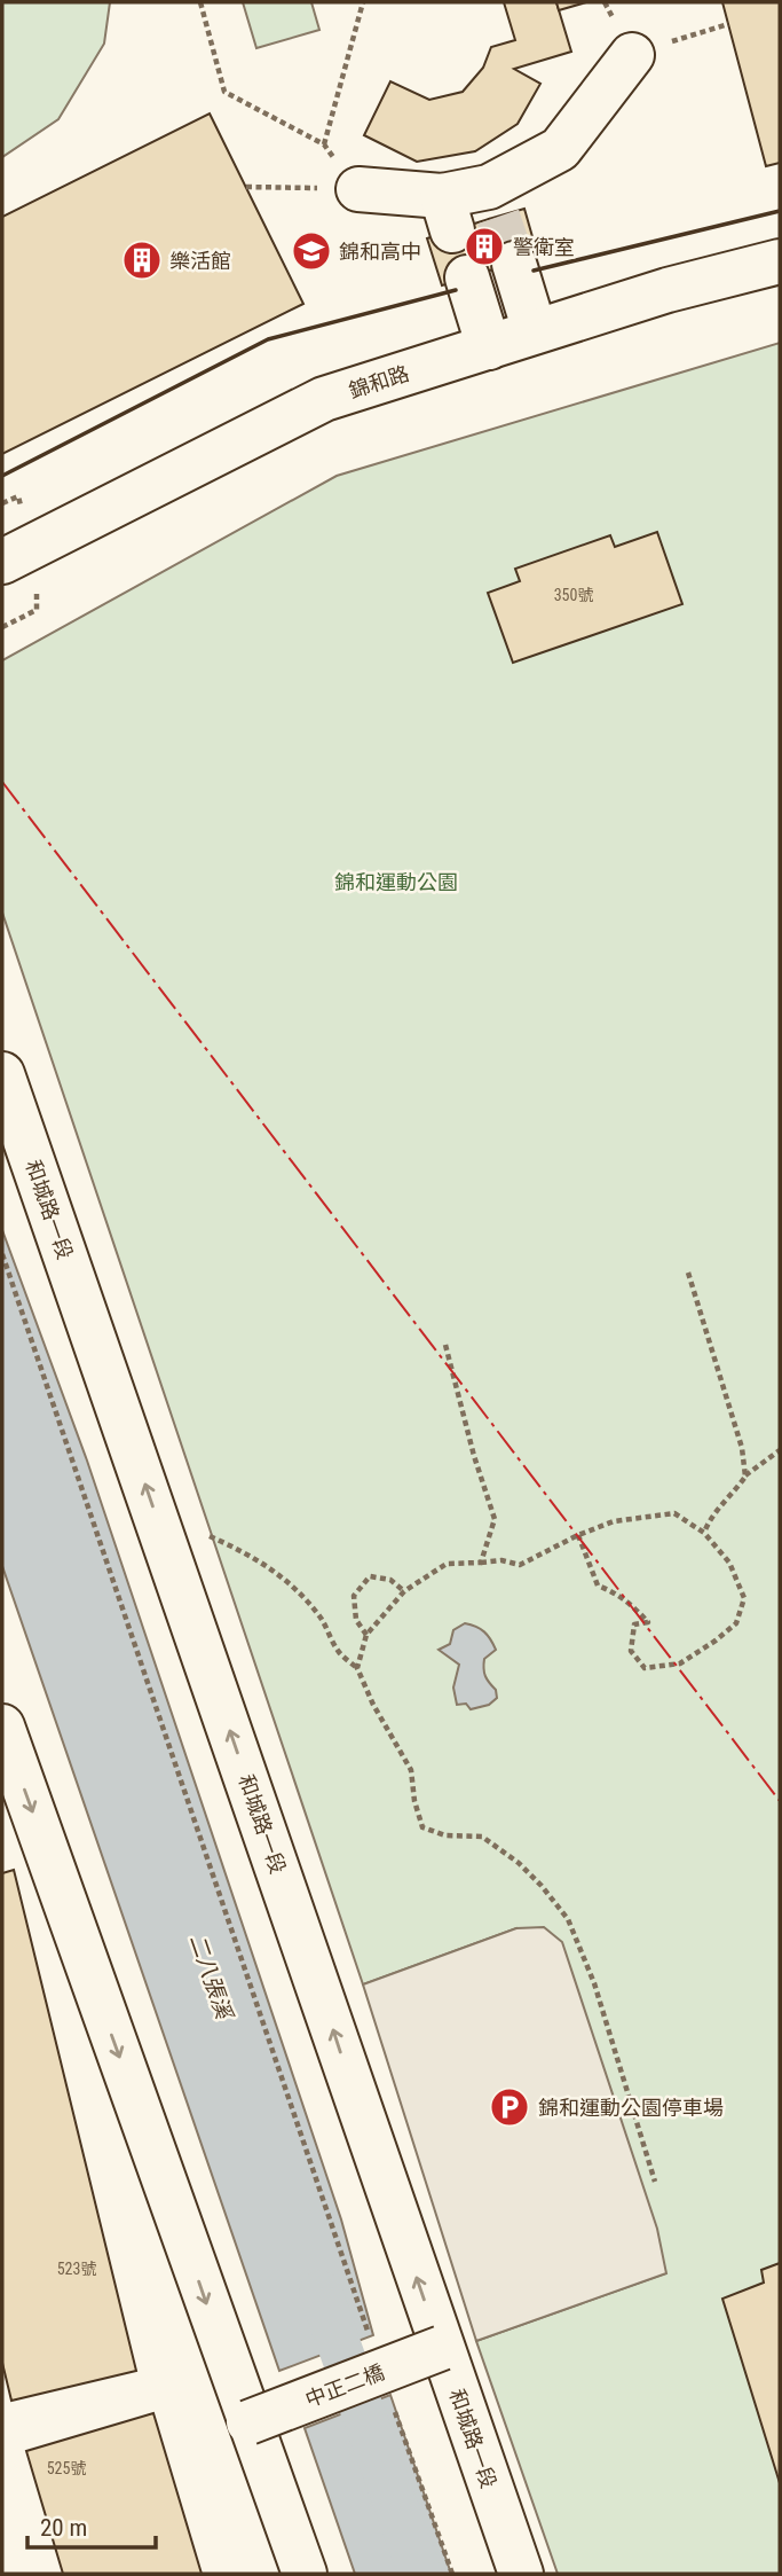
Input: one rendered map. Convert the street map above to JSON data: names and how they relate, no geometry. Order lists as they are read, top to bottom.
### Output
{
  "streets": {
    "street": ["錦和路", "和城路一段", "中正二橋"]
  },
  "crossings": [
    ["和城路一段", "中正二橋"]
  ],
  "water": ["二八張溪"],
  "parks": ["錦和運動公園"],
  "places": {
    "building": ["警衛室", "樂活館"],
    "school or university": ["錦和高中"],
    "parking": ["錦和運動公園停車場"]
  },
  "house_numbers": ["350號", "523號", "525號"],
  "scale_bar": "20 m"
}
